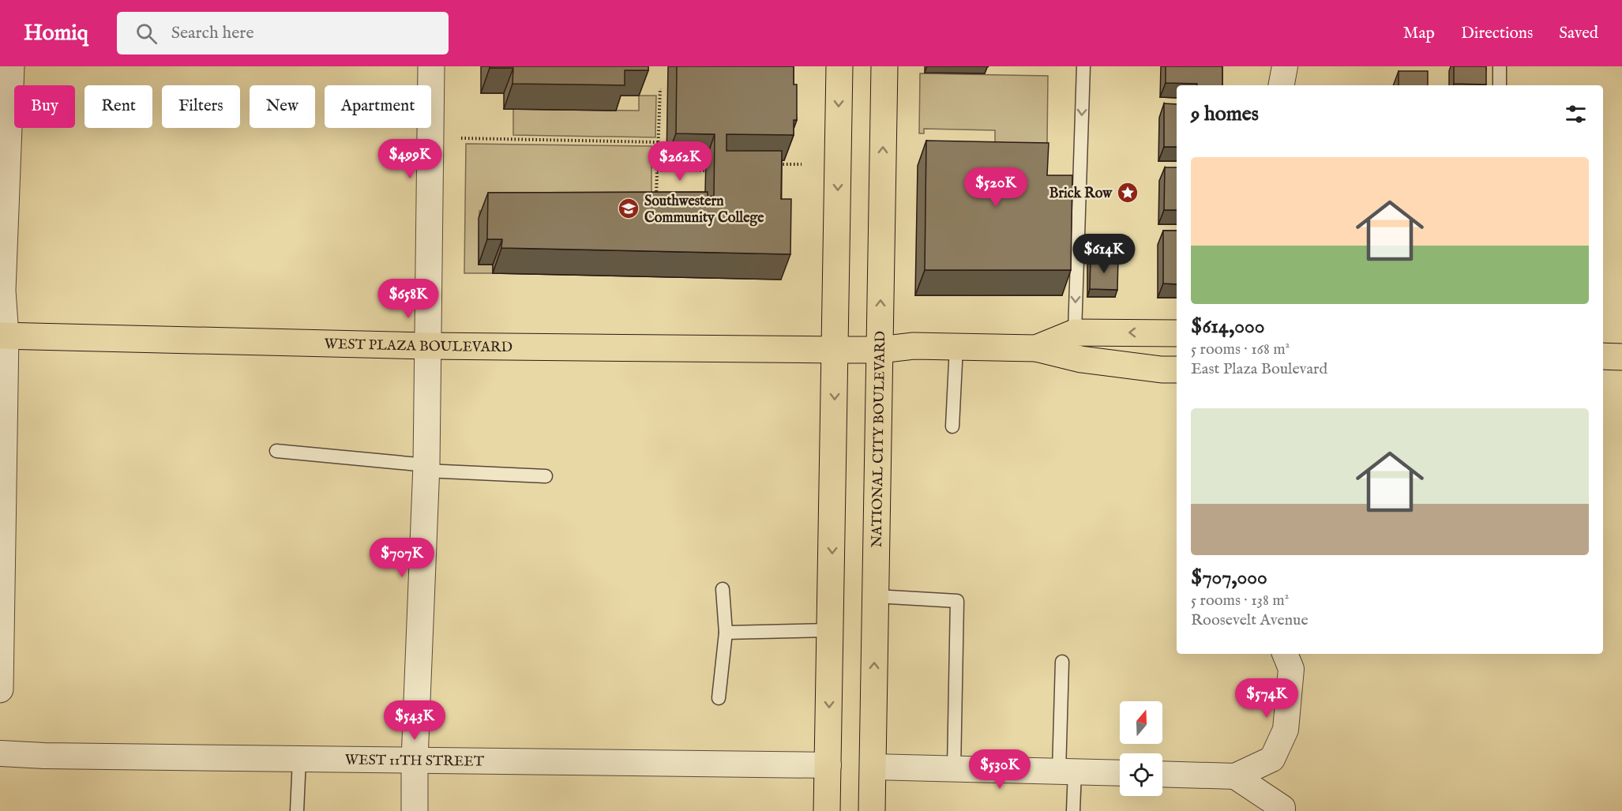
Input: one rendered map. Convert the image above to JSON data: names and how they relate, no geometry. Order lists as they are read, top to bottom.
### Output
{
  "streets": {
    "main road": ["WEST PLAZA BOULEVARD", "NATIONAL CITY BOULEVARD"],
    "street": ["WEST 11TH STREET"]
  },
  "crossings": [
    ["WEST PLAZA BOULEVARD", "NATIONAL CITY BOULEVARD"]
  ],
  "places": {
    "place": ["Brick Row"],
    "school or university": ["Southwestern Community College"]
  },
  "north": "top",
  "page": {
    "header": "Homiq",
    "search": "Search here",
    "nav": ["Map", "Directions", "Saved"],
    "chip": [
      "Buy",
      "Rent",
      "Filters",
      "New",
      "Apartment"
    ],
    "heading": "9 homes",
    "price": [
      "$499K",
      "$262K",
      "$520K",
      "$614K",
      "$658K",
      "$707K",
      "$574K",
      "$543K",
      "$530K"
    ],
    "list": [
      {
        "name": "$614,000",
        "note": "5 rooms · 168 m² · East Plaza Boulevard"
      },
      {
        "name": "$707,000",
        "note": "5 rooms · 138 m² · Roosevelt Avenue"
      }
    ]
  }
}
